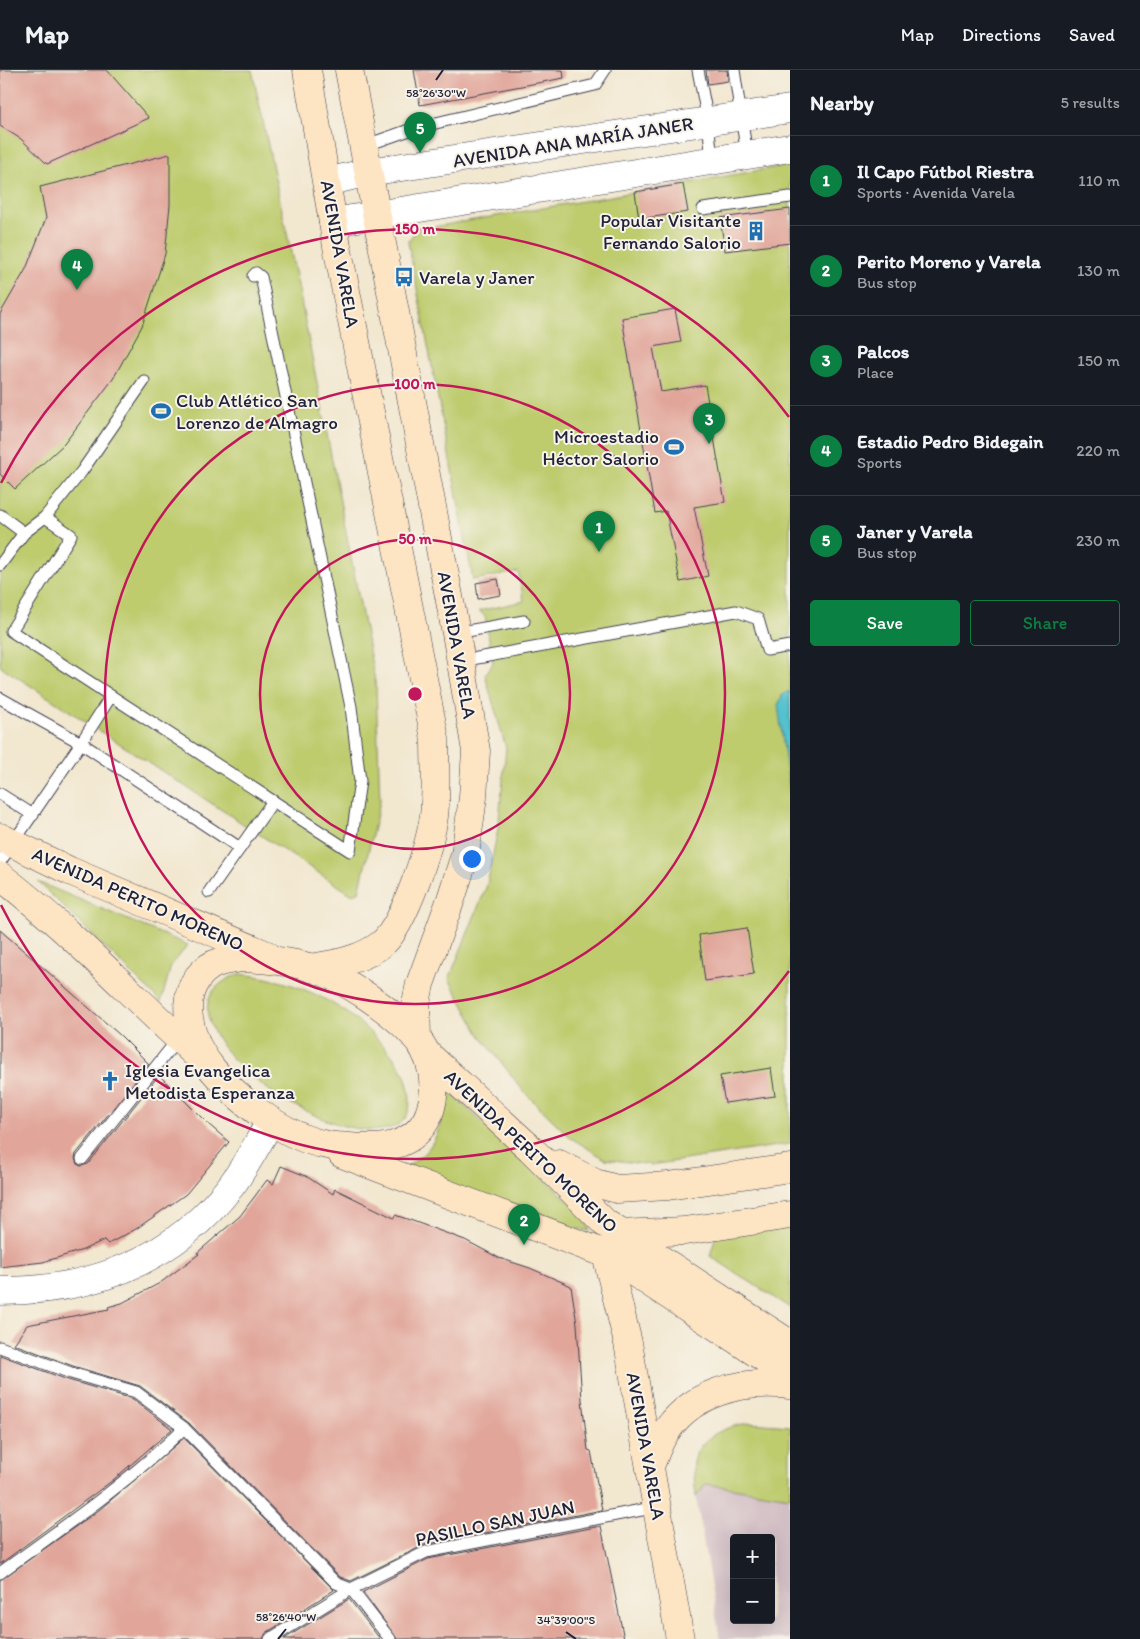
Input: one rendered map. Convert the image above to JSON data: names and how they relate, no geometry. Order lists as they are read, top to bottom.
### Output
{
  "streets": {
    "main road": ["AVENIDA VARELA", "AVENIDA PERITO MORENO"],
    "street": ["AVENIDA ANA MARÍA JANER"],
    "lane": ["PASILLO SAN JUAN"]
  },
  "crossings": [
    ["AVENIDA ANA MARÍA JANER", "AVENIDA VARELA"],
    ["AVENIDA VARELA", "AVENIDA PERITO MORENO"],
    ["AVENIDA VARELA", "PASILLO SAN JUAN"]
  ],
  "places": {
    "building": ["Popular Visitante Fernando Salorio"],
    "bus stop": ["Varela y Janer"],
    "sports": ["Club Atlético San Lorenzo de Almagro", "Microestadio Héctor Salorio"],
    "church": ["Iglesia Evangelica Metodista Esperanza"]
  },
  "page": {
    "header": "Map",
    "nav": ["Map", "Directions", "Saved"],
    "heading": ["Nearby", "5 results"],
    "pins": [
      "5",
      "4",
      "3",
      "1",
      "2"
    ],
    "list": [
      {
        "mark": "1",
        "name": "Il Capo Fútbol Riestra",
        "note": "Sports · Avenida Varela",
        "value": "110 m"
      },
      {
        "mark": "2",
        "name": "Perito Moreno y Varela",
        "note": "Bus stop",
        "value": "130 m"
      },
      {
        "mark": "3",
        "name": "Palcos",
        "note": "Place",
        "value": "150 m"
      },
      {
        "mark": "4",
        "name": "Estadio Pedro Bidegain",
        "note": "Sports",
        "value": "220 m"
      },
      {
        "mark": "5",
        "name": "Janer y Varela",
        "note": "Bus stop",
        "value": "230 m"
      }
    ],
    "buttons": ["Save", "Share"],
    "map_buttons": ["+", "−"]
  },
  "coordinates": ["58°26'30\"W", "58°26'40\"W", "34°39'00\"S"],
  "rings": ["150 m", "100 m", "50 m"]
}
